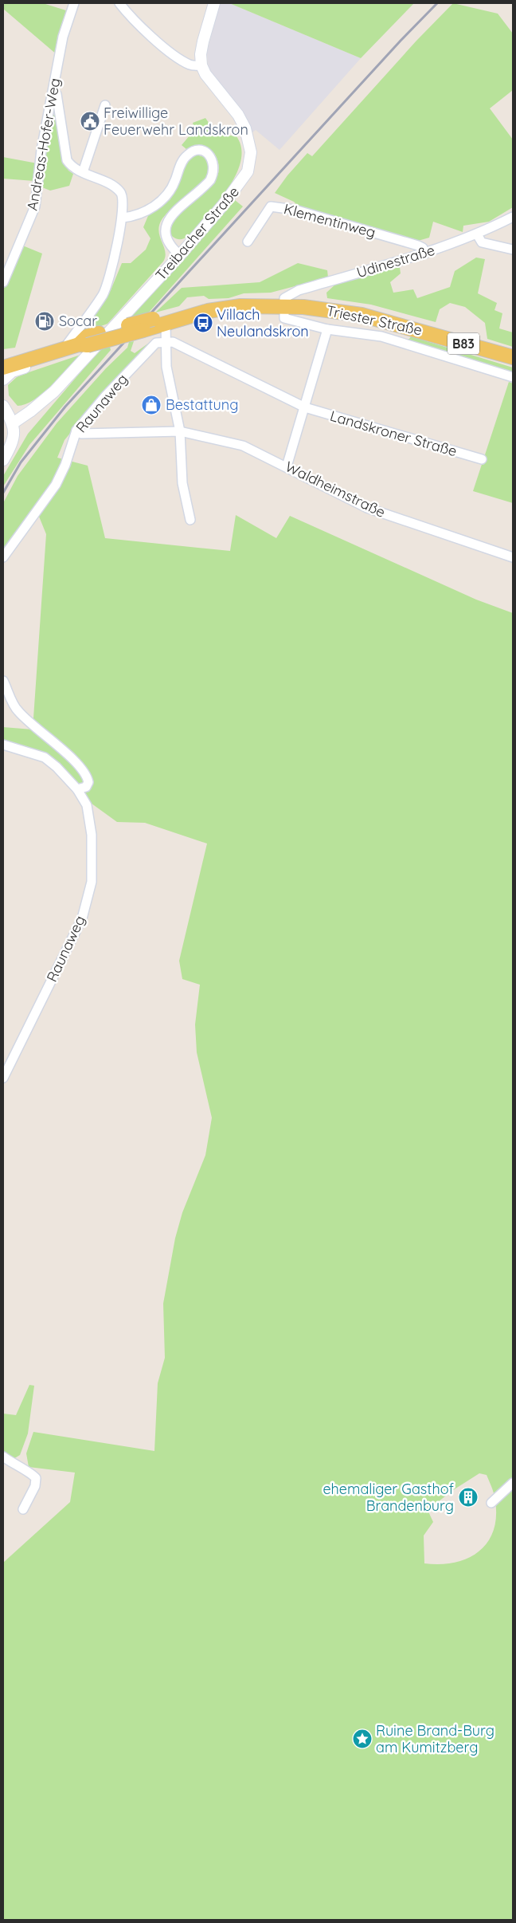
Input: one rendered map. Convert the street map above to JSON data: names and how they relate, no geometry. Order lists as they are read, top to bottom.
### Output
{
  "streets": {
    "main road": ["Triester Straße", "B83"],
    "street": [
      "Andreas-Hofer-Weg",
      "Klementinweg",
      "Treibacher Straße",
      "Udinestraße",
      "Raunaweg",
      "Landskroner Straße",
      "Waldheimstraße"
    ]
  },
  "crossings": [
    ["Klementinweg", "Udinestraße"],
    ["Udinestraße", "Triester Straße"],
    ["Raunaweg", "Landskroner Straße"],
    ["Raunaweg", "Waldheimstraße"]
  ],
  "places": {
    "public building": ["Freiwillige Feuerwehr Landskron"],
    "fuel station": ["Socar"],
    "bus stop": ["Villach Neulandskron"],
    "shop": ["Bestattung"],
    "building": ["ehemaliger Gasthof Brandenburg"],
    "place": ["Ruine Brand-Burg am Kumitzberg"]
  }
}
